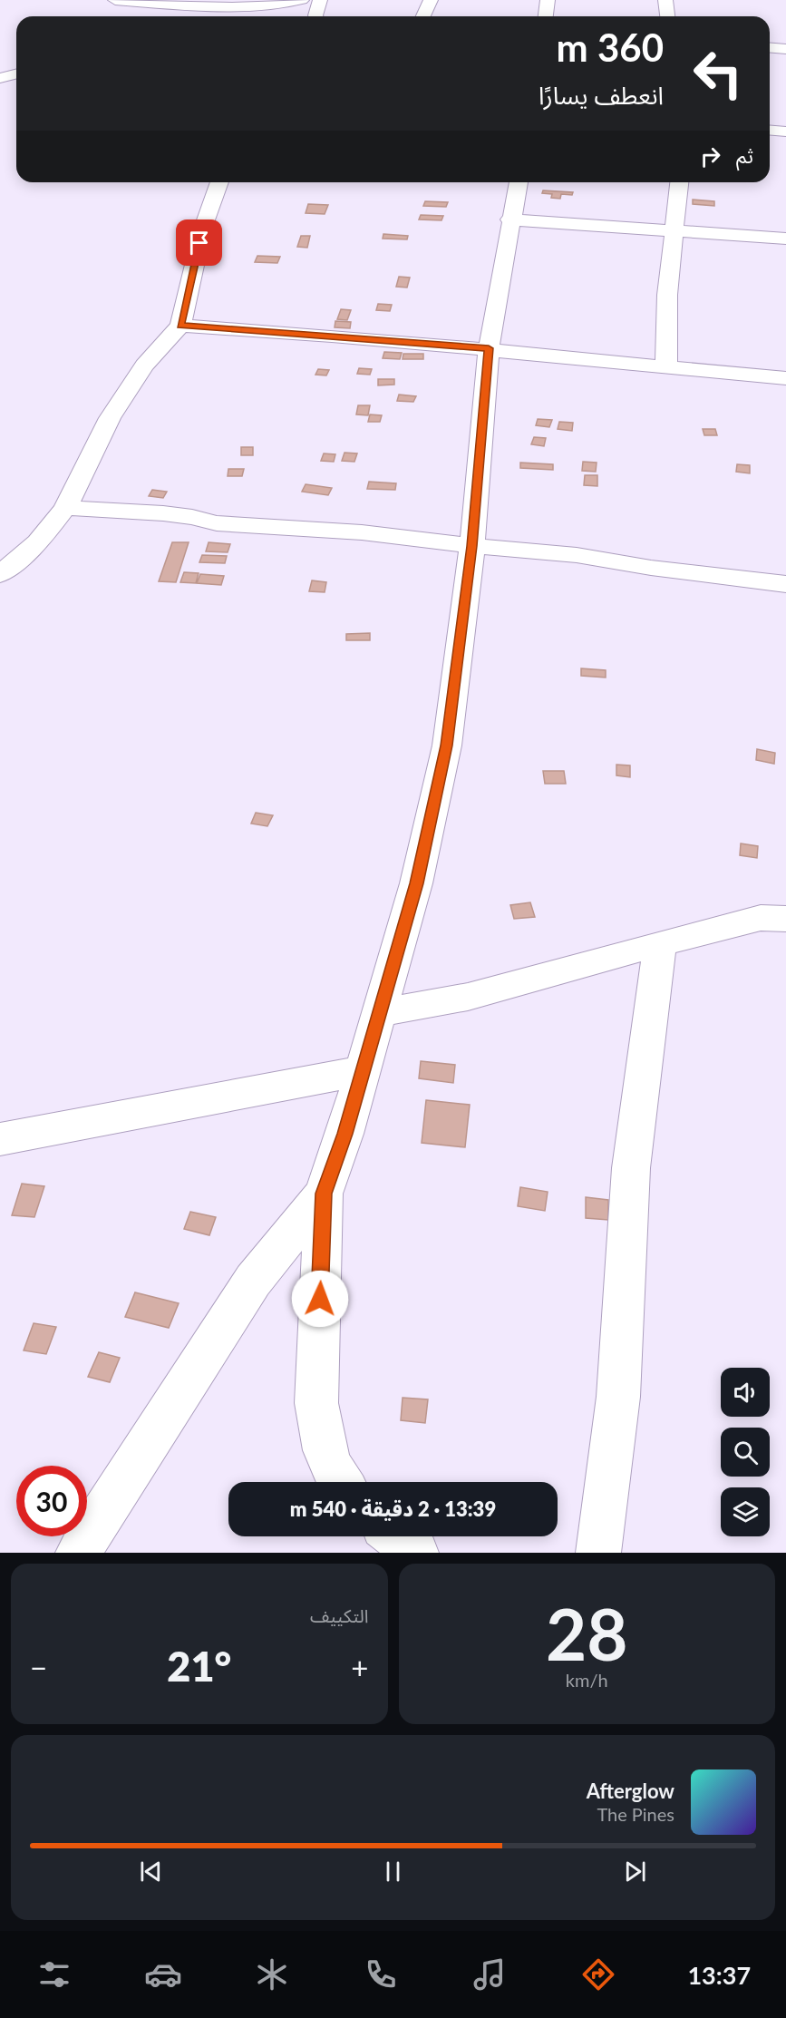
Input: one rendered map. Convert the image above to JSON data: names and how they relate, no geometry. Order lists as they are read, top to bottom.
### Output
{
  "page": {
    "turn": ["360 m", "انعطف يسارًا"],
    "then": "ثم",
    "limit": "30",
    "trip": "13:39 · 2 دقيقة · 540 m",
    "tile": [
      ["28", "km/h"],
      "التكييف"
    ],
    "heat": ["−", "21°", "+"],
    "song": ["Afterglow", "The Pines"],
    "tabs": "13:37"
  }
}
